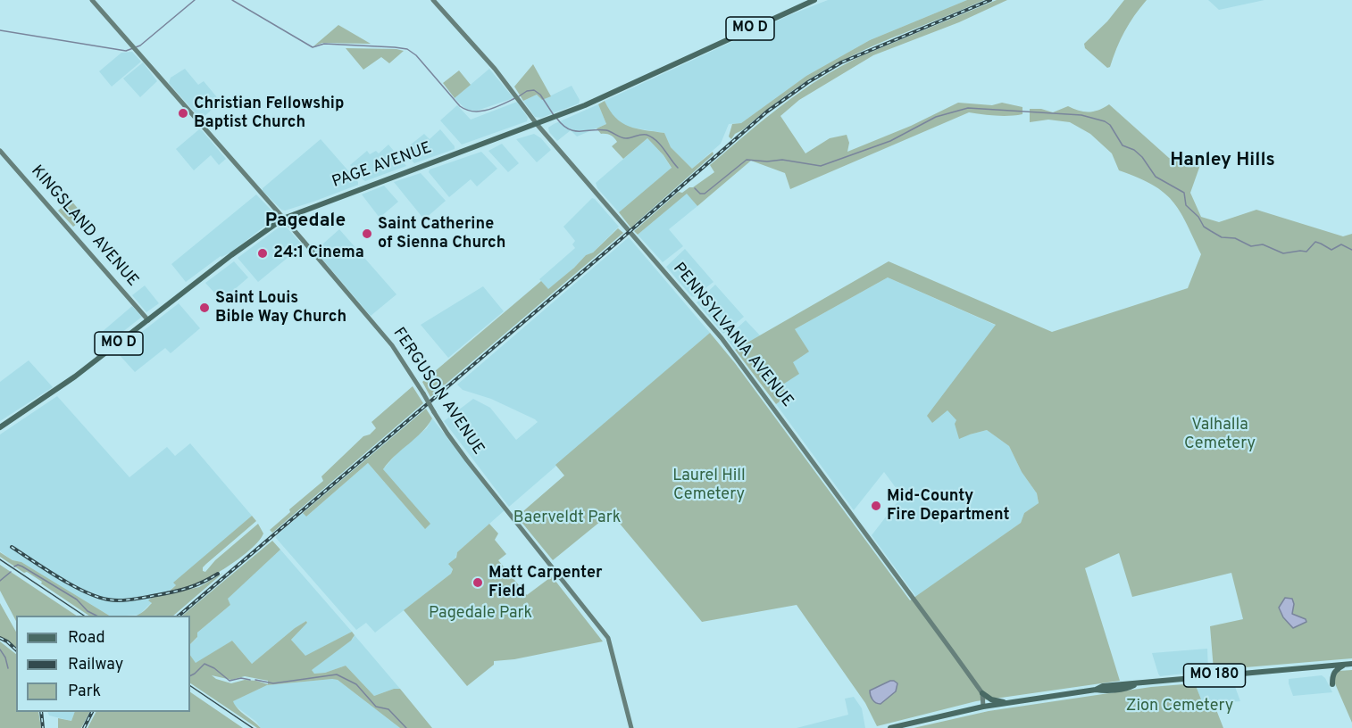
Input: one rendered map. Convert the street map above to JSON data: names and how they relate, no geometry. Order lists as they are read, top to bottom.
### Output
{
  "streets": {
    "main road": ["MO D", "PAGE AVENUE", "MO 180"],
    "street": ["KINGSLAND AVENUE", "PENNSYLVANIA AVENUE", "FERGUSON AVENUE"]
  },
  "crossings": [
    ["PAGE AVENUE", "KINGSLAND AVENUE"],
    ["PAGE AVENUE", "PENNSYLVANIA AVENUE"],
    ["PAGE AVENUE", "FERGUSON AVENUE"]
  ],
  "districts": ["Hanley Hills", "Pagedale"],
  "parks": [
    "Valhalla Cemetery",
    "Laurel Hill Cemetery",
    "Baerveldt Park",
    "Pagedale Park",
    "Zion Cemetery"
  ],
  "places": [
    "Christian Fellowship Baptist Church",
    "Saint Catherine of Sienna Church",
    "24:1 Cinema",
    "Saint Louis Bible Way Church",
    "Mid-County Fire Department",
    "Matt Carpenter Field"
  ],
  "legend": ["Road", "Railway", "Park"]
}
